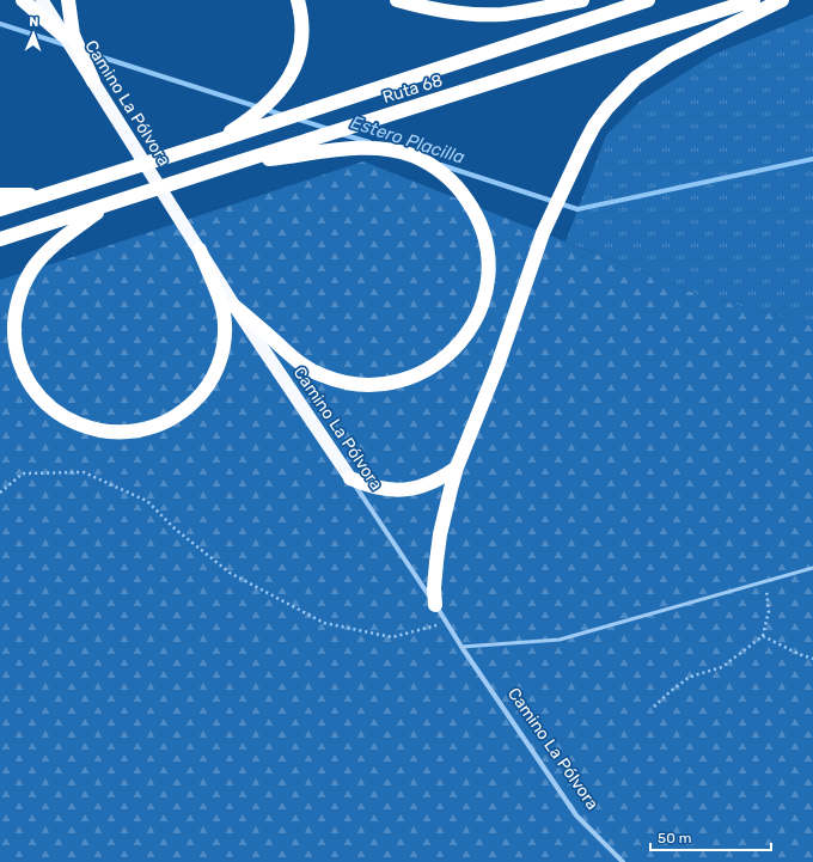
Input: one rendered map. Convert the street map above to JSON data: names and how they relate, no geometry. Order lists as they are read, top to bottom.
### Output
{
  "streets": {
    "highway": ["Ruta 68", "Camino La Pólvora"]
  },
  "water": ["Estero Placilla"],
  "scale_bar": "50 m",
  "north": "top"
}
